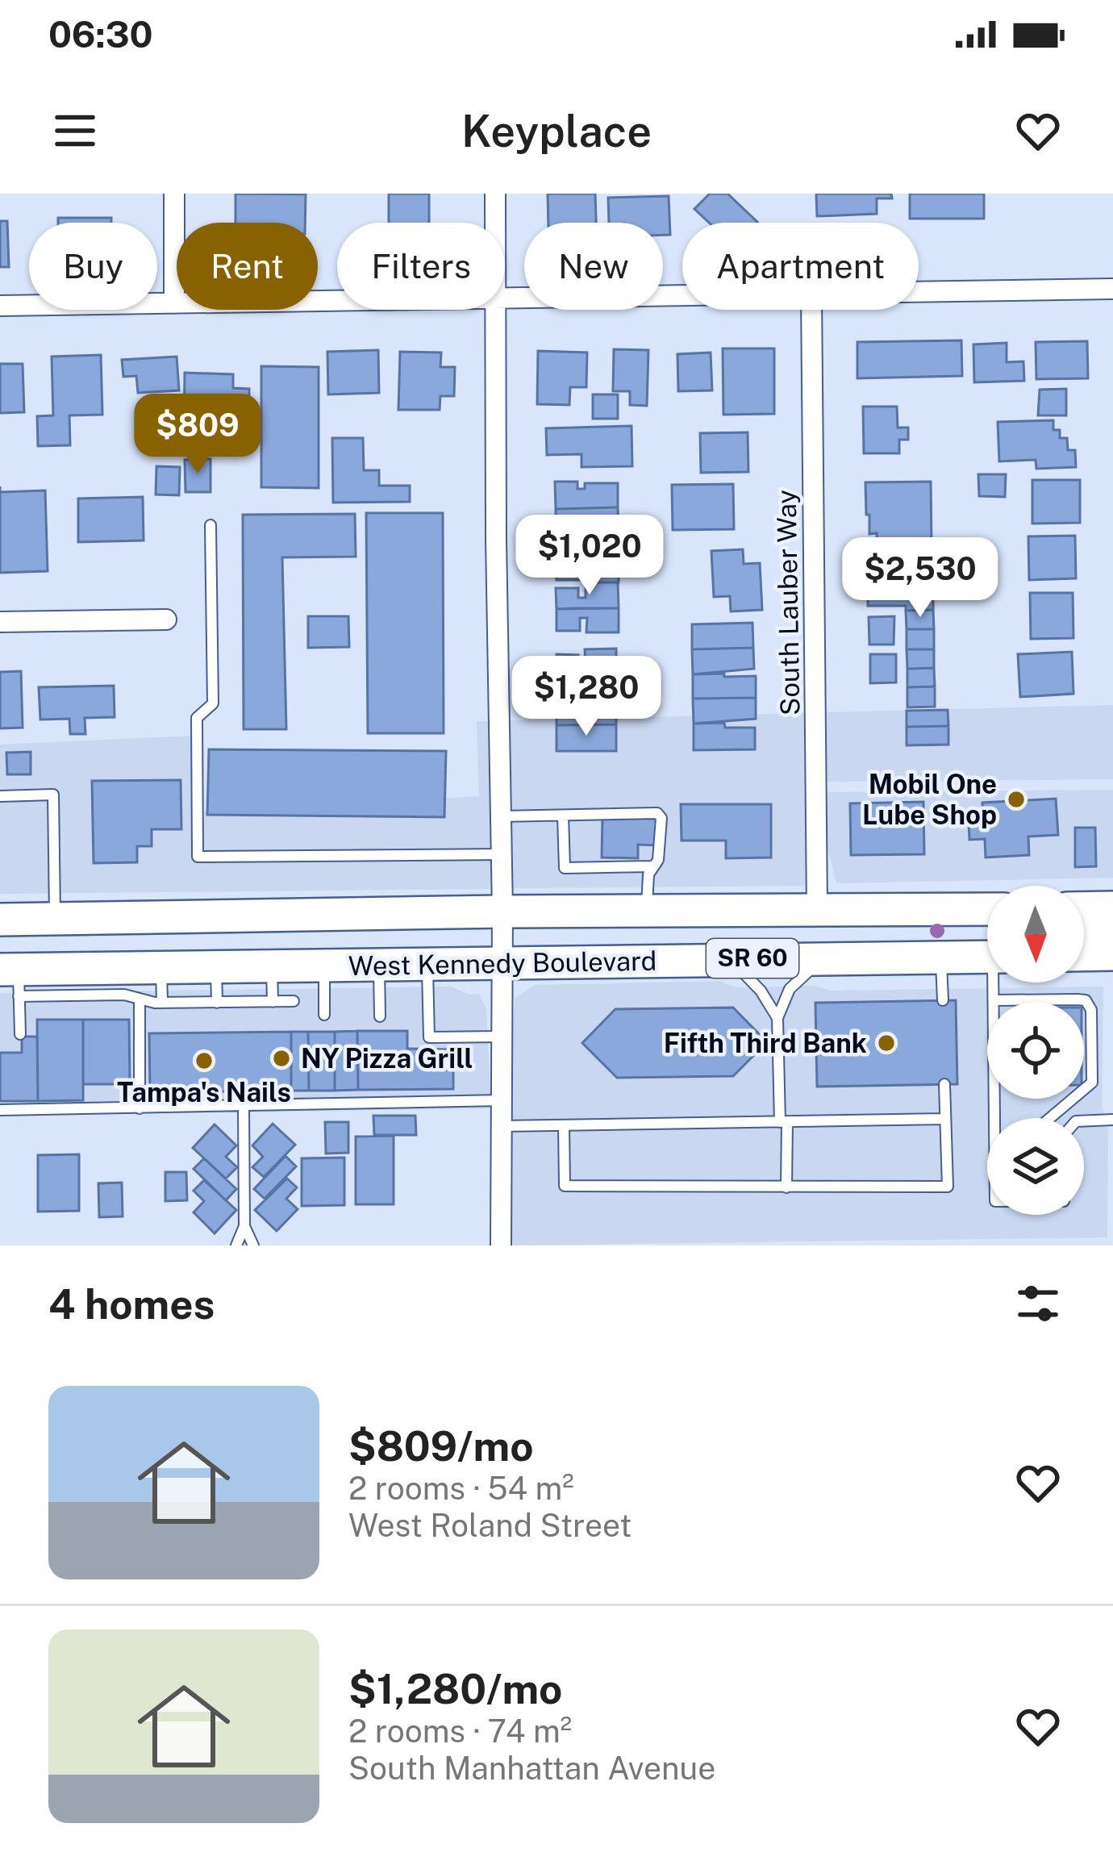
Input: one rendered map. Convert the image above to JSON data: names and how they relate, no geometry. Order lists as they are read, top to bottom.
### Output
{
  "streets": {
    "main road": ["SR 60", "West Kennedy Boulevard"],
    "street": ["South Lauber Way"]
  },
  "crossings": [
    ["South Lauber Way", "West Kennedy Boulevard"]
  ],
  "places": [
    "Mobil One Lube Shop",
    "Fifth Third Bank",
    "NY Pizza Grill",
    "Tampa's Nails"
  ],
  "north": "bottom",
  "page": {
    "status": "06:30",
    "header": "Keyplace",
    "chip": [
      "Buy",
      "Rent",
      "Filters",
      "New",
      "Apartment"
    ],
    "price": [
      "$809",
      "$1,020",
      "$2,530",
      "$1,280"
    ],
    "heading": "4 homes",
    "list": [
      {
        "name": "$809/mo",
        "note": "2 rooms · 54 m² · West Roland Street"
      },
      {
        "name": "$1,280/mo",
        "note": "2 rooms · 74 m² · South Manhattan Avenue"
      }
    ]
  }
}
